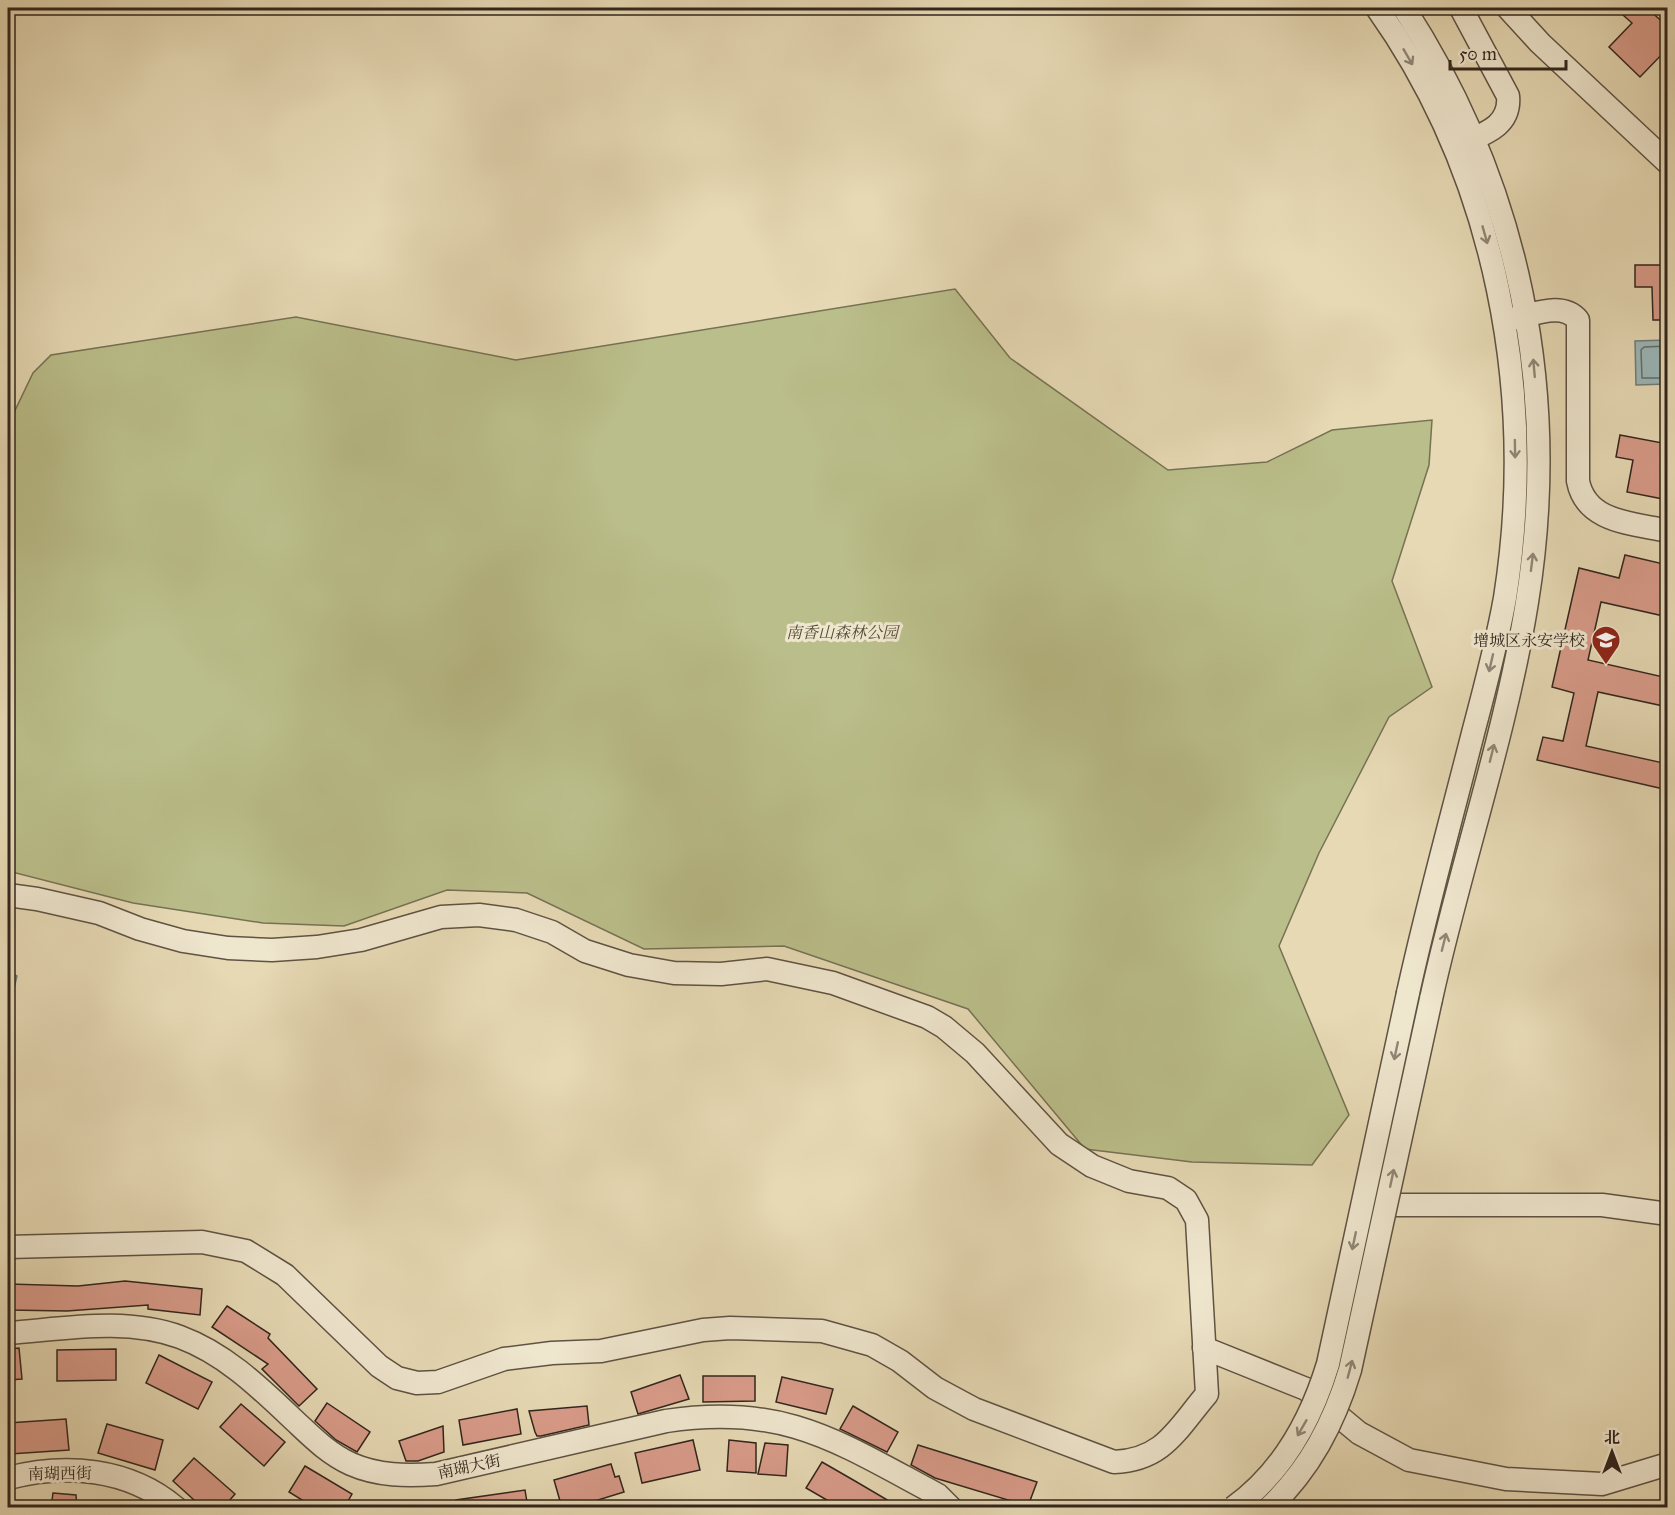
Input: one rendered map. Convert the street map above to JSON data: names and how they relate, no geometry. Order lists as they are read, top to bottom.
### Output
{
  "streets": {
    "street": ["南瑚大街", "南瑚西街"]
  },
  "parks": ["南香山森林公园"],
  "places": {
    "school or university": ["增城区永安学校"]
  },
  "scale_bar": "50 m",
  "north": "top"
}
